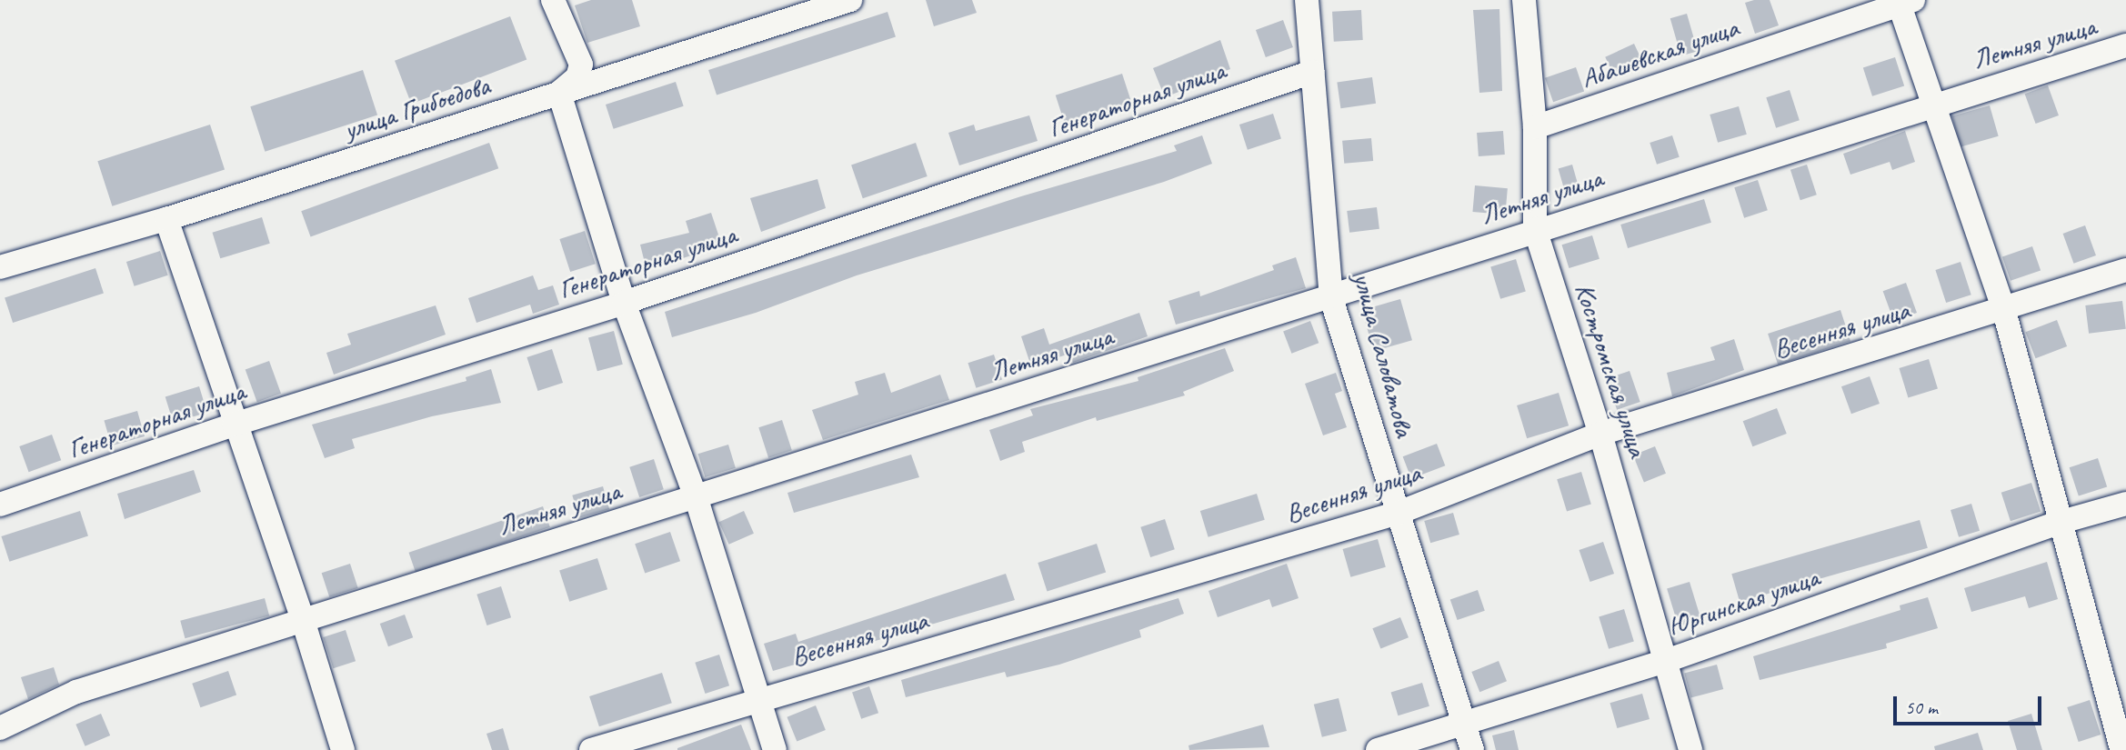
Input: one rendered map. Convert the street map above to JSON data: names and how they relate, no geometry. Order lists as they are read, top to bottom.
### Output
{
  "streets": {
    "street": [
      "Летняя улица",
      "Абашевская улица",
      "Генераторная улица",
      "улица Грибоедова",
      "Весенняя улица",
      "улица Саловатова",
      "Костромская улица",
      "Юргинская улица"
    ]
  },
  "crossings": [
    ["Летняя улица", "улица Саловатова"],
    ["Летняя улица", "Костромская улица"],
    ["Абашевская улица", "Костромская улица"],
    ["Генераторная улица", "улица Саловатова"],
    ["Весенняя улица", "улица Саловатова"],
    ["Весенняя улица", "Костромская улица"],
    ["улица Саловатова", "Юргинская улица"],
    ["Костромская улица", "Юргинская улица"]
  ],
  "scale_bar": "50 m"
}
